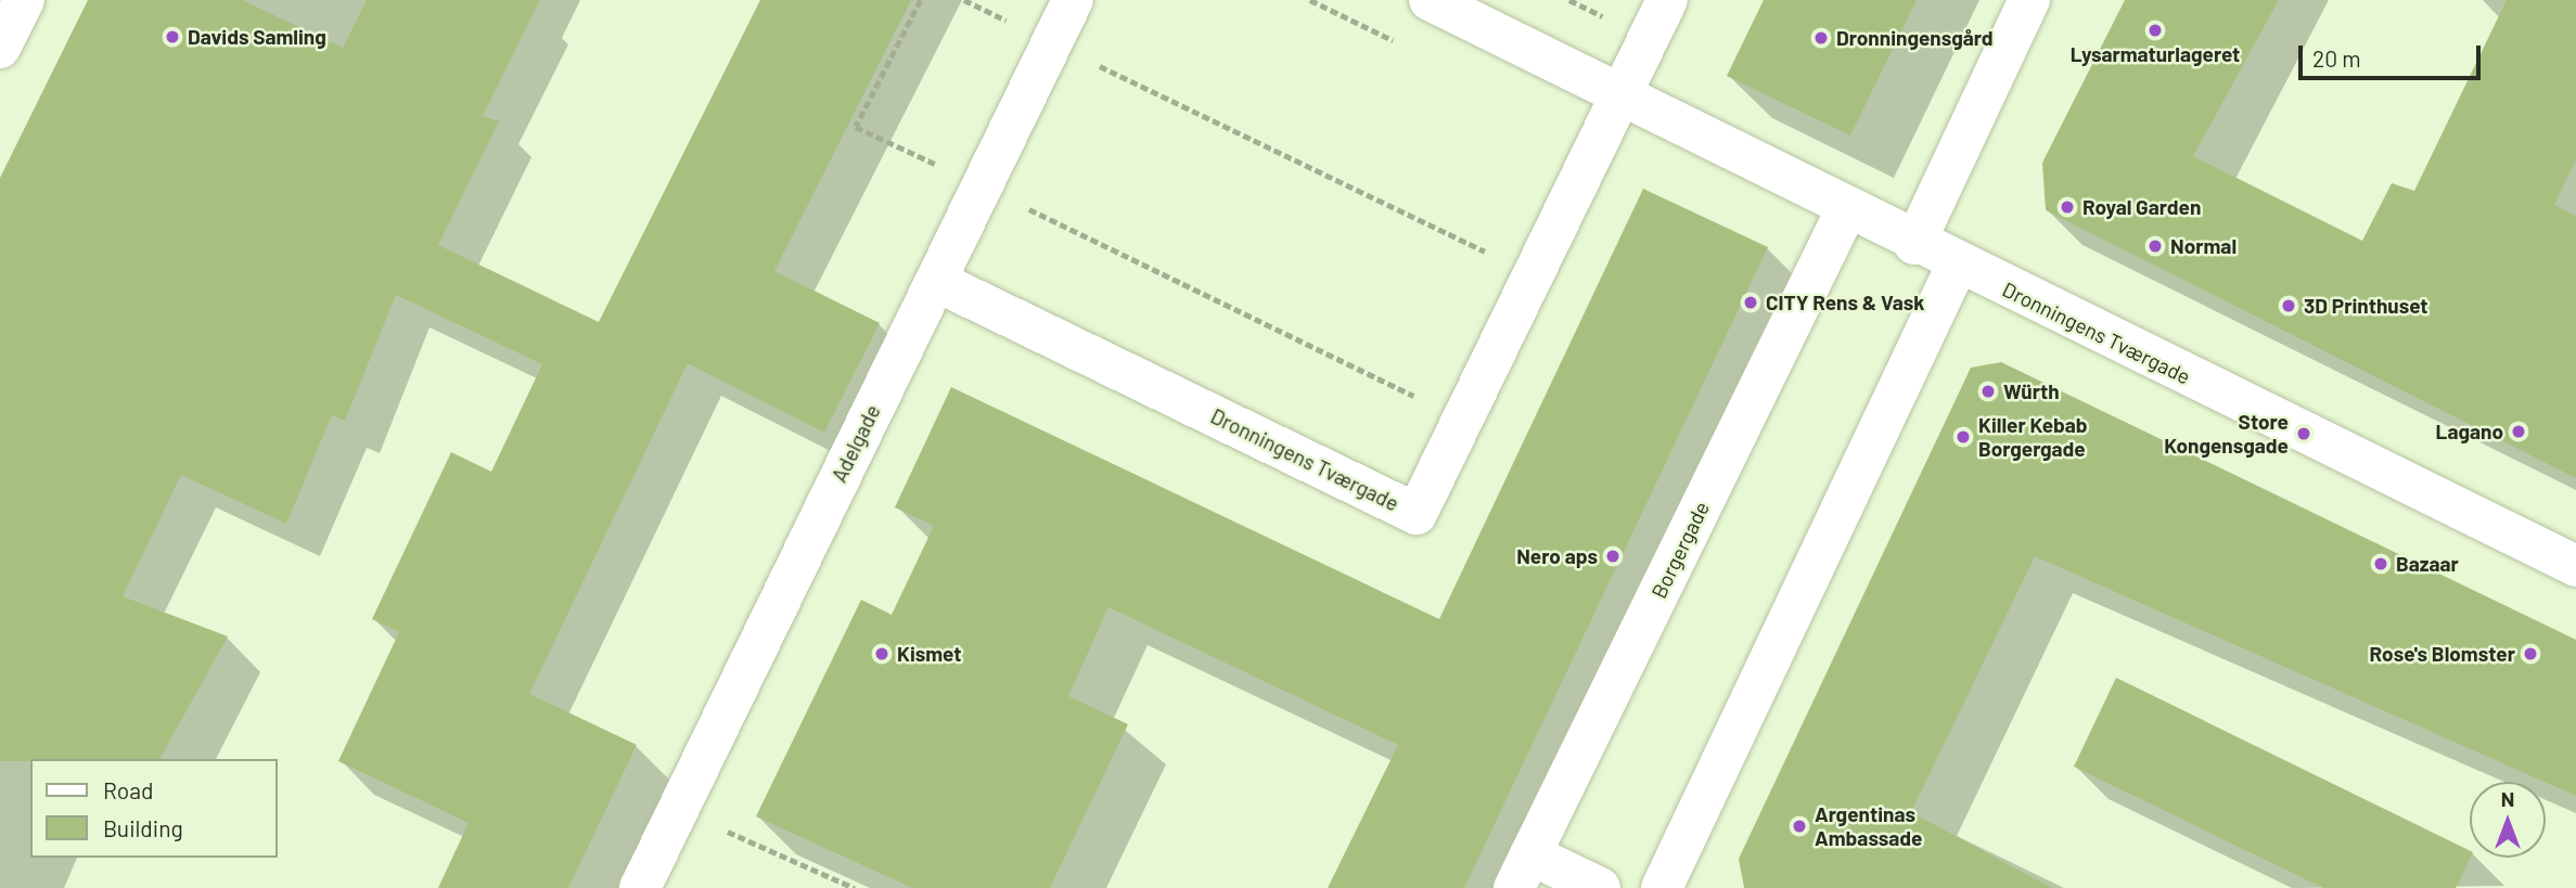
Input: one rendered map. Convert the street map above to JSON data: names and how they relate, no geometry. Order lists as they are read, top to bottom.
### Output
{
  "streets": {
    "street": ["Dronningens Tværgade", "Adelgade", "Borgergade"]
  },
  "crossings": [
    ["Dronningens Tværgade", "Adelgade"],
    ["Dronningens Tværgade", "Borgergade"]
  ],
  "places": [
    "Lysarmaturlageret",
    "Davids Samling",
    "Dronningensgård",
    "Royal Garden",
    "Normal",
    "CITY Rens & Vask",
    "3D Printhuset",
    "Würth",
    "Lagano",
    "Store Kongensgade",
    "Killer Kebab Borgergade",
    "Nero aps",
    "Bazaar",
    "Kismet",
    "Rose's Blomster",
    "Argentinas Ambassade"
  ],
  "legend": ["Road", "Building"],
  "scale_bar": "20 m",
  "north": "top"
}
